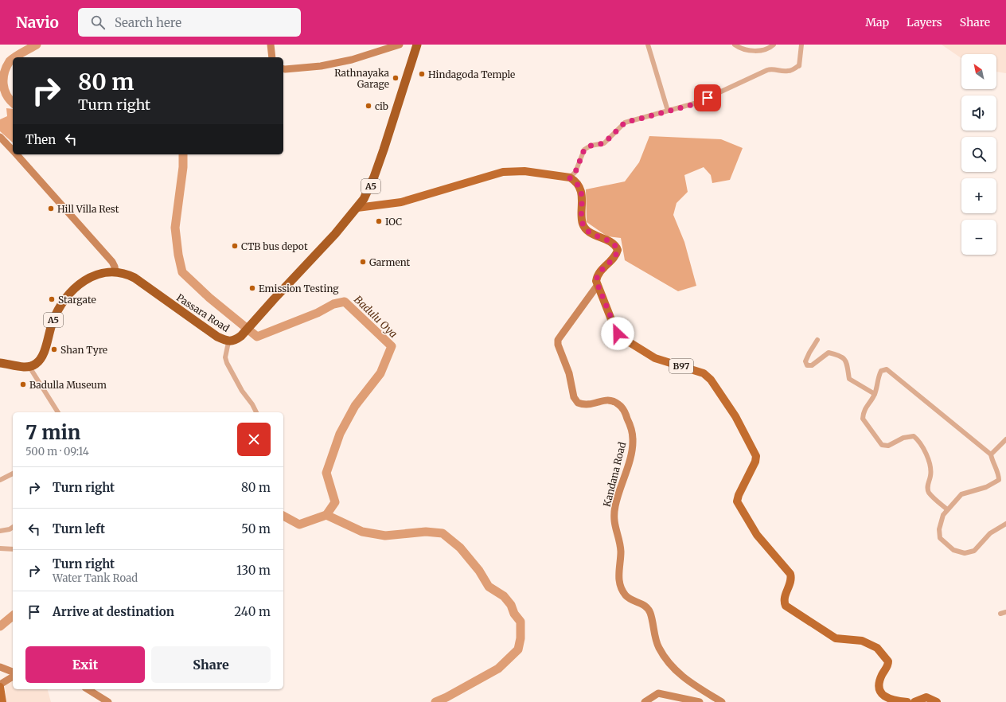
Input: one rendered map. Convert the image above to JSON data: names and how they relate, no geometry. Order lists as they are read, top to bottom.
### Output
{
  "streets": {
    "highway": ["A5", "Passara Road"],
    "main road": ["B97"],
    "street": ["Kandana Road"]
  },
  "crossings": [
    ["B97", "Kandana Road"]
  ],
  "water": ["Badulu Oya"],
  "places": [
    "Hindagoda Temple",
    "Rathnayaka Garage",
    "cib",
    "Hill Villa Rest",
    "IOC",
    "CTB bus depot",
    "Garment",
    "Emission Testing",
    "Stargate",
    "Shan Tyre",
    "Badulla Museum"
  ],
  "north": "top left",
  "page": {
    "header": "Navio",
    "search": "Search here",
    "nav": ["Map", "Layers", "Share"],
    "map_buttons": ["+", "−"],
    "turn": ["80 m", "Turn right"],
    "then": "Then",
    "heading": ["7 min", "500 m · 09:14"],
    "list": [
      {
        "name": "Turn right",
        "value": "80 m"
      },
      {
        "name": "Turn left",
        "value": "50 m"
      },
      {
        "name": "Turn right",
        "note": "Water Tank Road",
        "value": "130 m"
      },
      {
        "name": "Arrive at destination",
        "value": "240 m"
      }
    ],
    "buttons": ["Exit", "Share"]
  }
}
